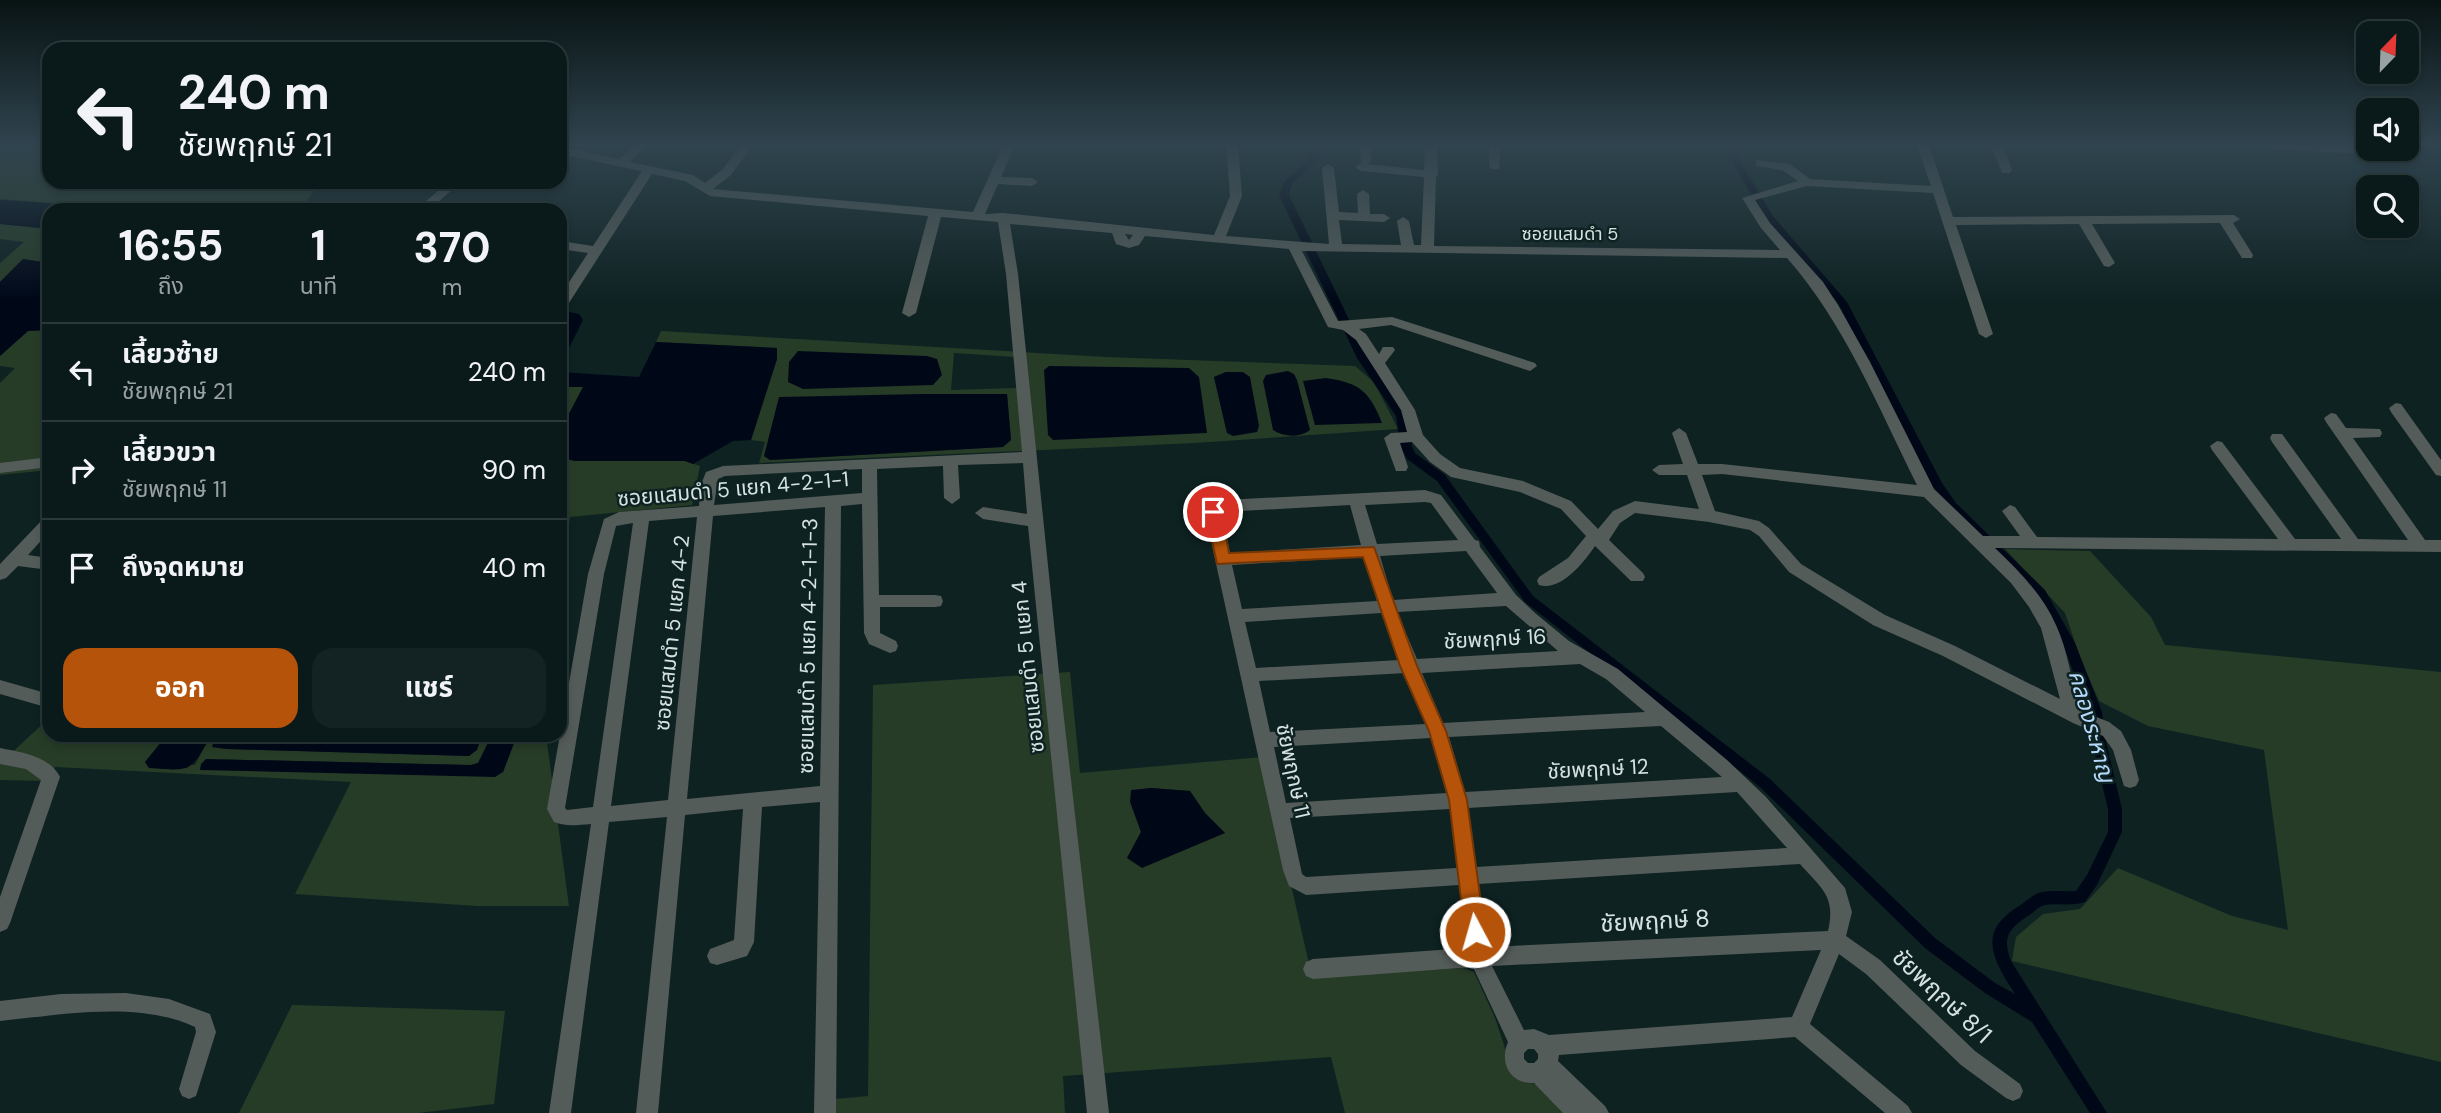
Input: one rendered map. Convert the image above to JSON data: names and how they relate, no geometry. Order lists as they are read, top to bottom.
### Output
{
  "streets": {
    "street": [
      "ซอยแสมดำ 5",
      "ซอยแสมดำ 5 แยก 4-2-1-1",
      "ซอยแสมดำ 5 แยก 4-2",
      "ชัยพฤกษ์ 16",
      "ซอยแสมดำ 5 แยก 4-2-1-1-3",
      "ซอยแสมดำ 5 แยก 4",
      "ชัยพฤกษ์ 12",
      "ชัยพฤกษ์ 11",
      "ชัยพฤกษ์ 8",
      "ชัยพฤกษ์ 8/1"
    ]
  },
  "crossings": [
    ["ซอยแสมดำ 5", "ซอยแสมดำ 5 แยก 4"],
    ["ซอยแสมดำ 5 แยก 4-2-1-1", "ซอยแสมดำ 5 แยก 4-2"],
    ["ซอยแสมดำ 5 แยก 4-2-1-1", "ซอยแสมดำ 5 แยก 4-2-1-1-3"],
    ["ซอยแสมดำ 5 แยก 4-2", "ซอยแสมดำ 5 แยก 4"],
    ["ชัยพฤกษ์ 16", "ชัยพฤกษ์ 11"],
    ["ชัยพฤกษ์ 12", "ชัยพฤกษ์ 11"],
    ["ชัยพฤกษ์ 8", "ชัยพฤกษ์ 8/1"]
  ],
  "water": ["คลองระหาญ"],
  "north": "top right",
  "page": {
    "turn": ["240 m", "ชัยพฤกษ์ 21"],
    "eta": [
      "16:55",
      "ถึง",
      "1",
      "นาที",
      "370",
      "m"
    ],
    "list": [
      {
        "name": "เลี้ยวซ้าย",
        "note": "ชัยพฤกษ์ 21",
        "value": "240 m"
      },
      {
        "name": "เลี้ยวขวา",
        "note": "ชัยพฤกษ์ 11",
        "value": "90 m"
      },
      {
        "name": "ถึงจุดหมาย",
        "value": "40 m"
      }
    ],
    "buttons": ["ออก", "แชร์"]
  }
}
